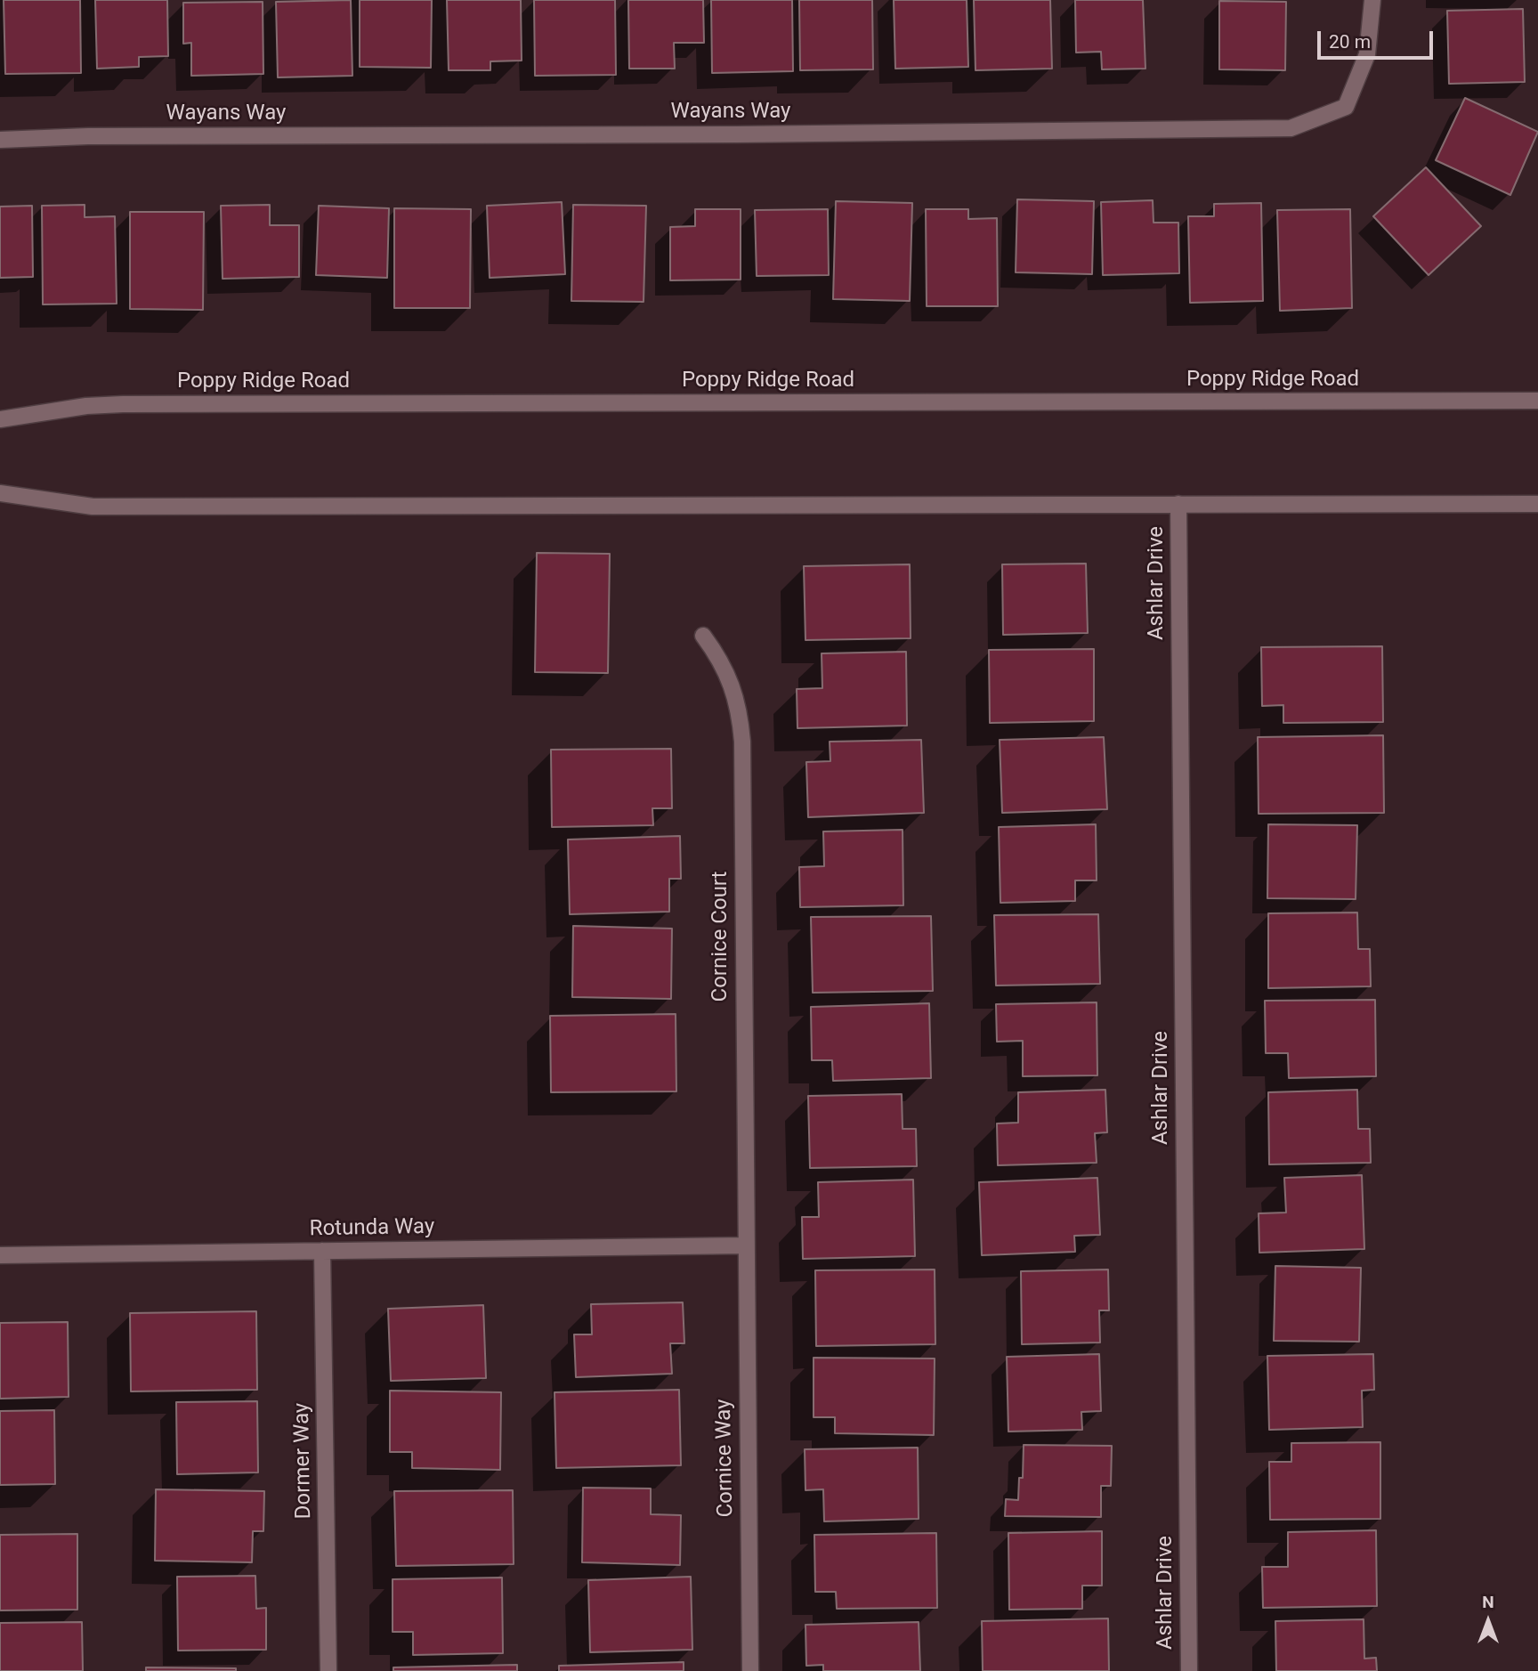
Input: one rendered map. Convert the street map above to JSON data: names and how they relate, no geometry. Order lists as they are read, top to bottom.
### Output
{
  "streets": {
    "street": [
      "Wayans Way",
      "Poppy Ridge Road",
      "Ashlar Drive",
      "Cornice Court",
      "Rotunda Way",
      "Cornice Way",
      "Dormer Way"
    ]
  },
  "crossings": [
    ["Cornice Court", "Rotunda Way"],
    ["Cornice Court", "Cornice Way"],
    ["Rotunda Way", "Cornice Way"],
    ["Rotunda Way", "Dormer Way"]
  ],
  "scale_bar": "20 m",
  "north": "top"
}
